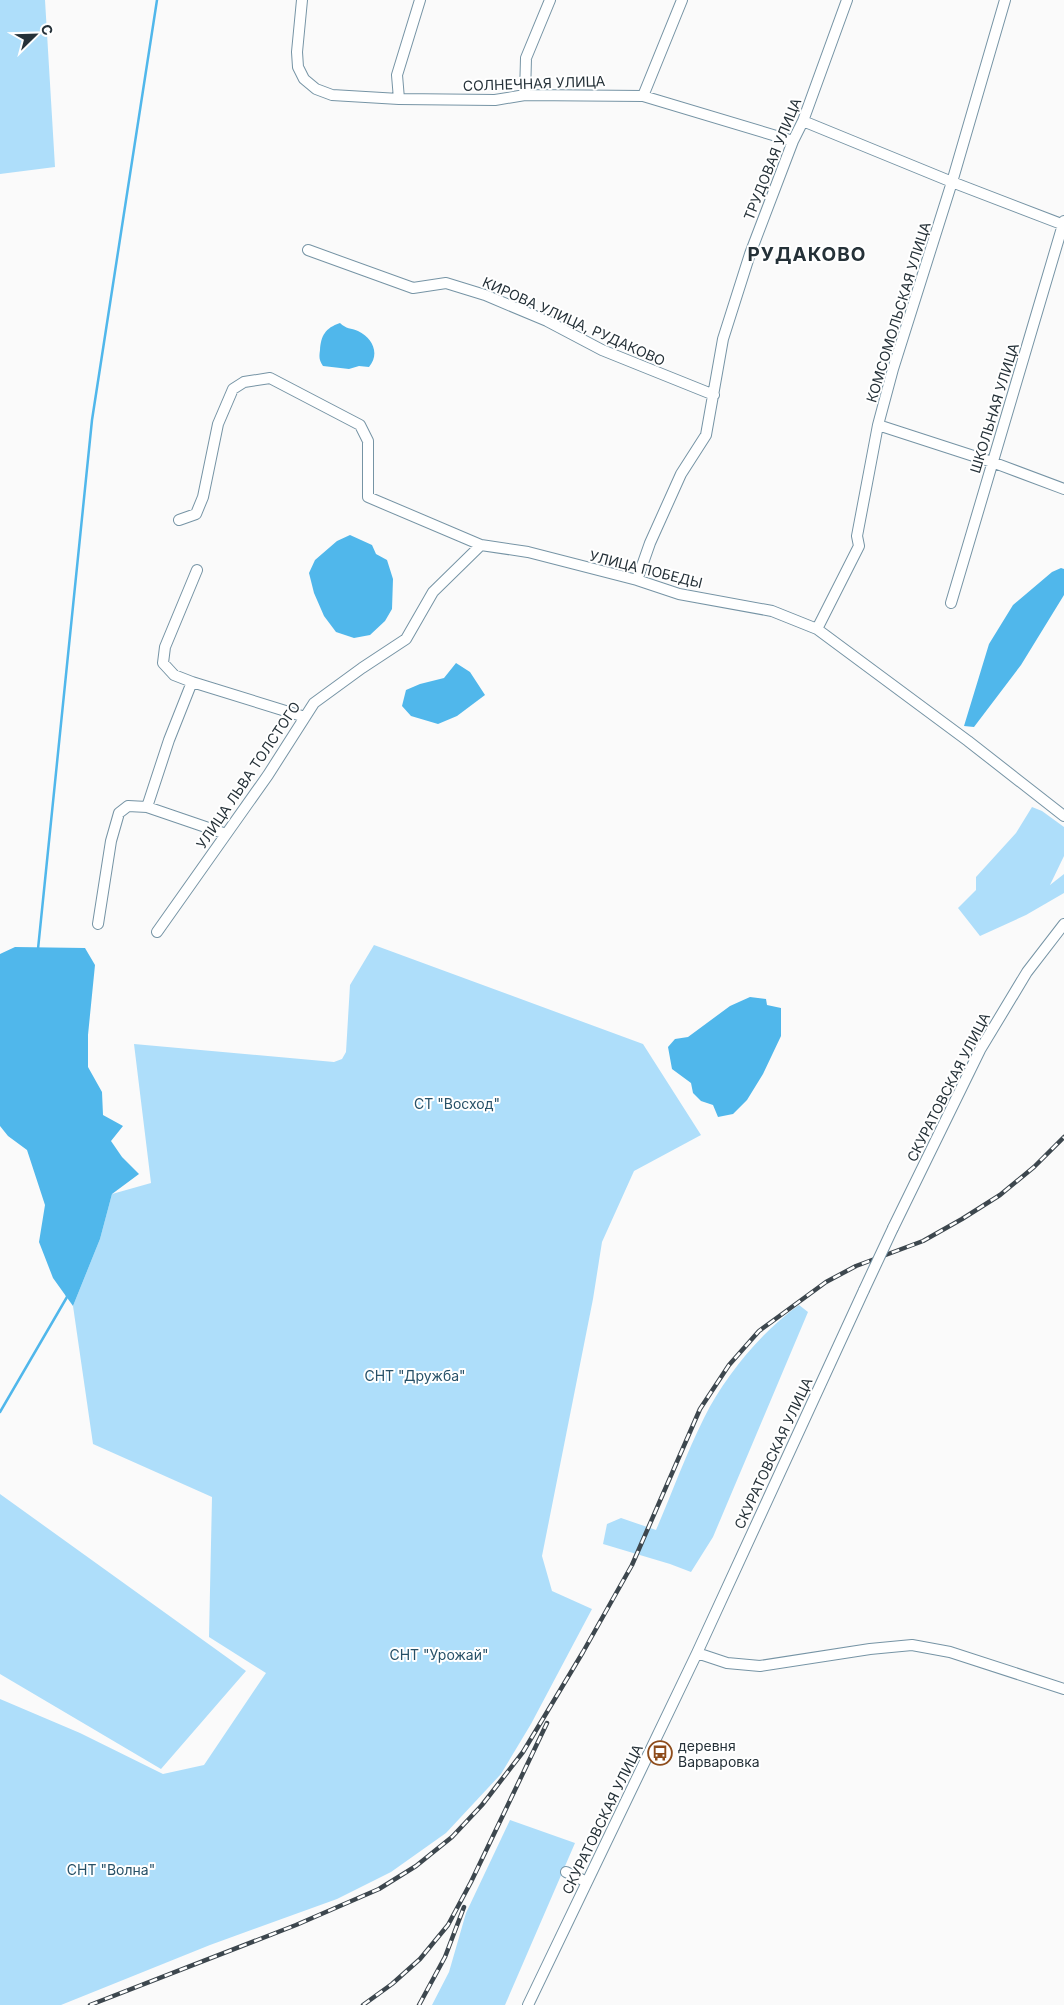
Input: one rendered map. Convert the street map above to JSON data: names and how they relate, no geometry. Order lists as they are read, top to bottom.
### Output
{
  "streets": {
    "street": [
      "СОЛНЕЧНАЯ УЛИЦА",
      "ТРУДОВАЯ УЛИЦА",
      "КОМСОМОЛЬСКАЯ УЛИЦА",
      "КИРОВА УЛИЦА, РУДАКОВО",
      "ШКОЛЬНАЯ УЛИЦА",
      "УЛИЦА ПОБЕДЫ",
      "УЛИЦА ЛЬВА ТОЛСТОГО",
      "СКУРАТОВСКАЯ УЛИЦА"
    ]
  },
  "crossings": [
    ["СОЛНЕЧНАЯ УЛИЦА", "ТРУДОВАЯ УЛИЦА"],
    ["ТРУДОВАЯ УЛИЦА", "КИРОВА УЛИЦА, РУДАКОВО"],
    ["ТРУДОВАЯ УЛИЦА", "УЛИЦА ПОБЕДЫ"],
    ["КОМСОМОЛЬСКАЯ УЛИЦА", "УЛИЦА ПОБЕДЫ"],
    ["УЛИЦА ПОБЕДЫ", "УЛИЦА ЛЬВА ТОЛСТОГО"]
  ],
  "districts": ["РУДАКОВО"],
  "parks": [
    "СТ \"Восход\"",
    "СНТ \"Дружба\"",
    "СНТ \"Урожай\"",
    "СНТ \"Волна\""
  ],
  "places": {
    "bus stop": ["деревня Варваровка"]
  },
  "north": "top right"
}
